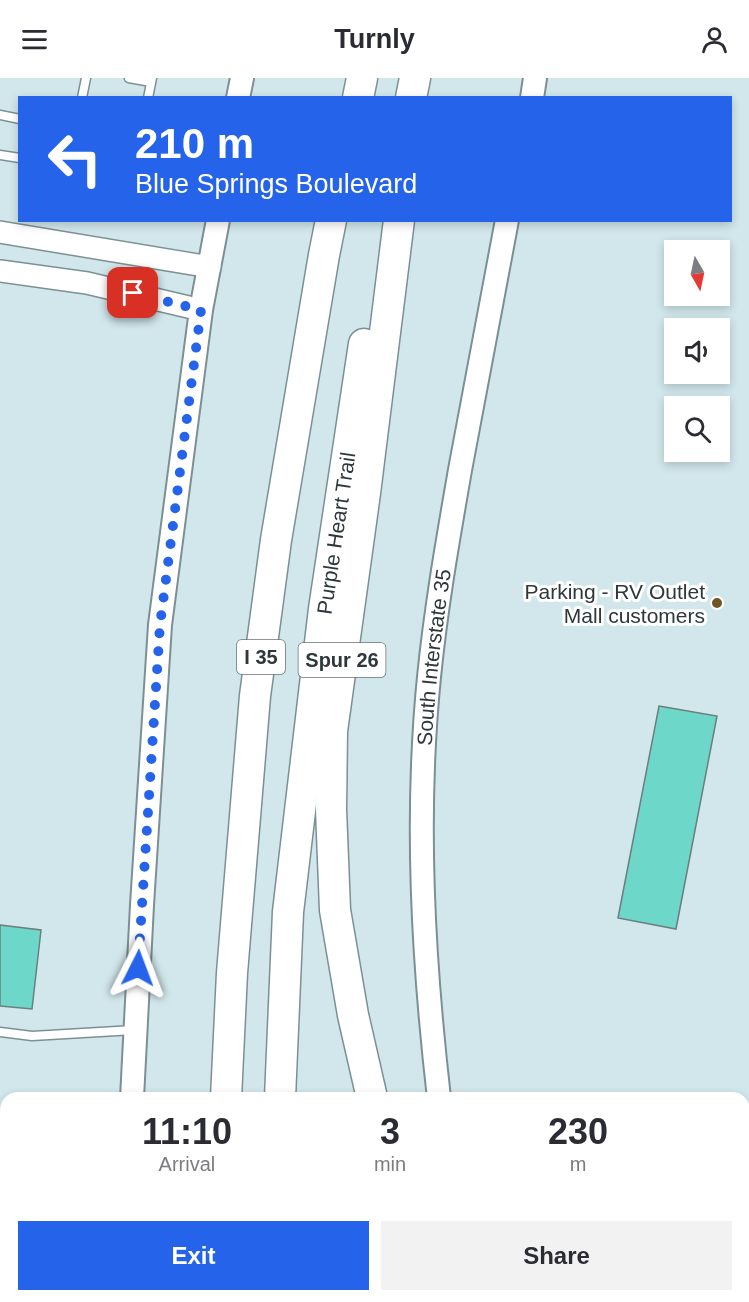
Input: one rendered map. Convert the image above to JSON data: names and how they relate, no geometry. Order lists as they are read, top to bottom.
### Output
{
  "streets": {
    "highway": ["Purple Heart Trail", "I 35", "Spur 26"],
    "main road": ["South Interstate 35"]
  },
  "places": ["Parking - RV Outlet Mall customers"],
  "north": "bottom",
  "page": {
    "header": "Turnly",
    "turn": ["210 m", "Blue Springs Boulevard"],
    "eta": [
      "11:10",
      "Arrival",
      "3",
      "min",
      "230",
      "m"
    ],
    "buttons": ["Exit", "Share"]
  }
}
